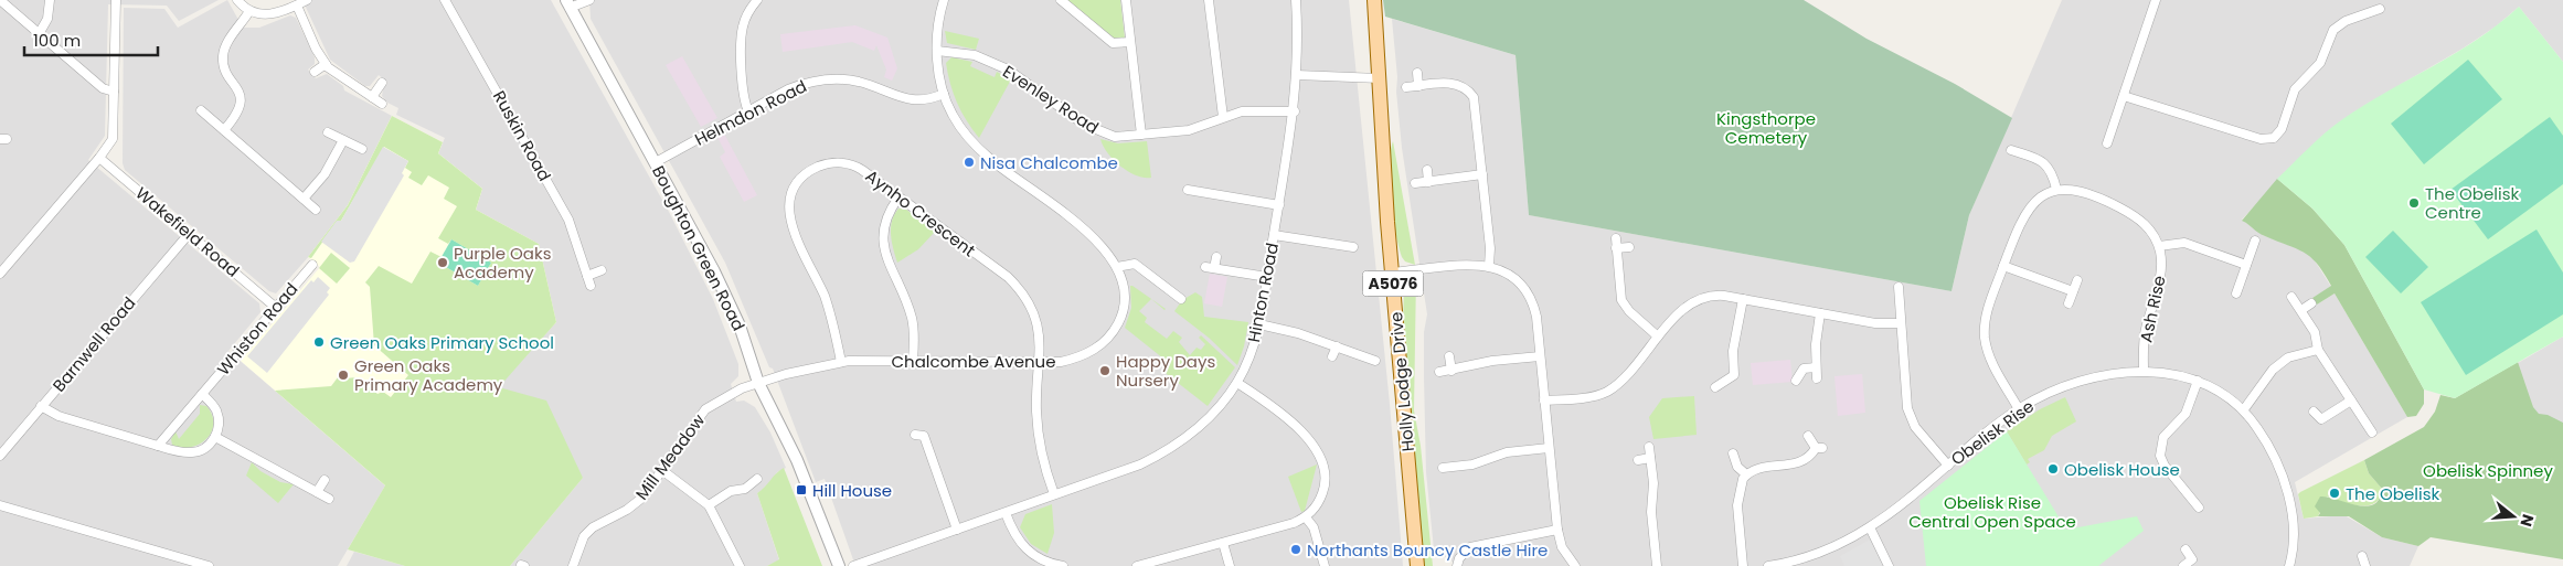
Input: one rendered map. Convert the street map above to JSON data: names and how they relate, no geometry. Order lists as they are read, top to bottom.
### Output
{
  "streets": {
    "main road": ["A5076", "Holly Lodge Drive"],
    "street": [
      "Evenley Road",
      "Helmdon Road",
      "Ruskin Road",
      "Aynho Crescent",
      "Wakefield Road",
      "Boughton Green Road",
      "Hinton Road",
      "Ash Rise",
      "Whiston Road",
      "Barnwell Road",
      "Chalcombe Avenue",
      "Obelisk Rise",
      "Mill Meadow"
    ]
  },
  "crossings": [
    ["Evenley Road", "Hinton Road"],
    ["Evenley Road", "Chalcombe Avenue"],
    ["Helmdon Road", "Boughton Green Road"],
    ["Helmdon Road", "Chalcombe Avenue"],
    ["Aynho Crescent", "Hinton Road"],
    ["Aynho Crescent", "Chalcombe Avenue"],
    ["Wakefield Road", "Whiston Road"],
    ["Wakefield Road", "Barnwell Road"],
    ["Boughton Green Road", "Chalcombe Avenue"],
    ["Boughton Green Road", "Mill Meadow"],
    ["Ash Rise", "Obelisk Rise"],
    ["Chalcombe Avenue", "Mill Meadow"]
  ],
  "parks": ["Kingsthorpe Cemetery", "Obelisk Spinney", "Obelisk Rise Central Open Space"],
  "places": {
    "other": [
      "Nisa Chalcombe",
      "The Obelisk Centre",
      "Purple Oaks Academy",
      "Green Oaks Primary School",
      "Happy Days Nursery",
      "Green Oaks Primary Academy",
      "Obelisk House",
      "The Obelisk",
      "Northants Bouncy Castle Hire"
    ],
    "transit": ["Hill House"]
  },
  "scale_bar": "100 m",
  "north": "right"
}
